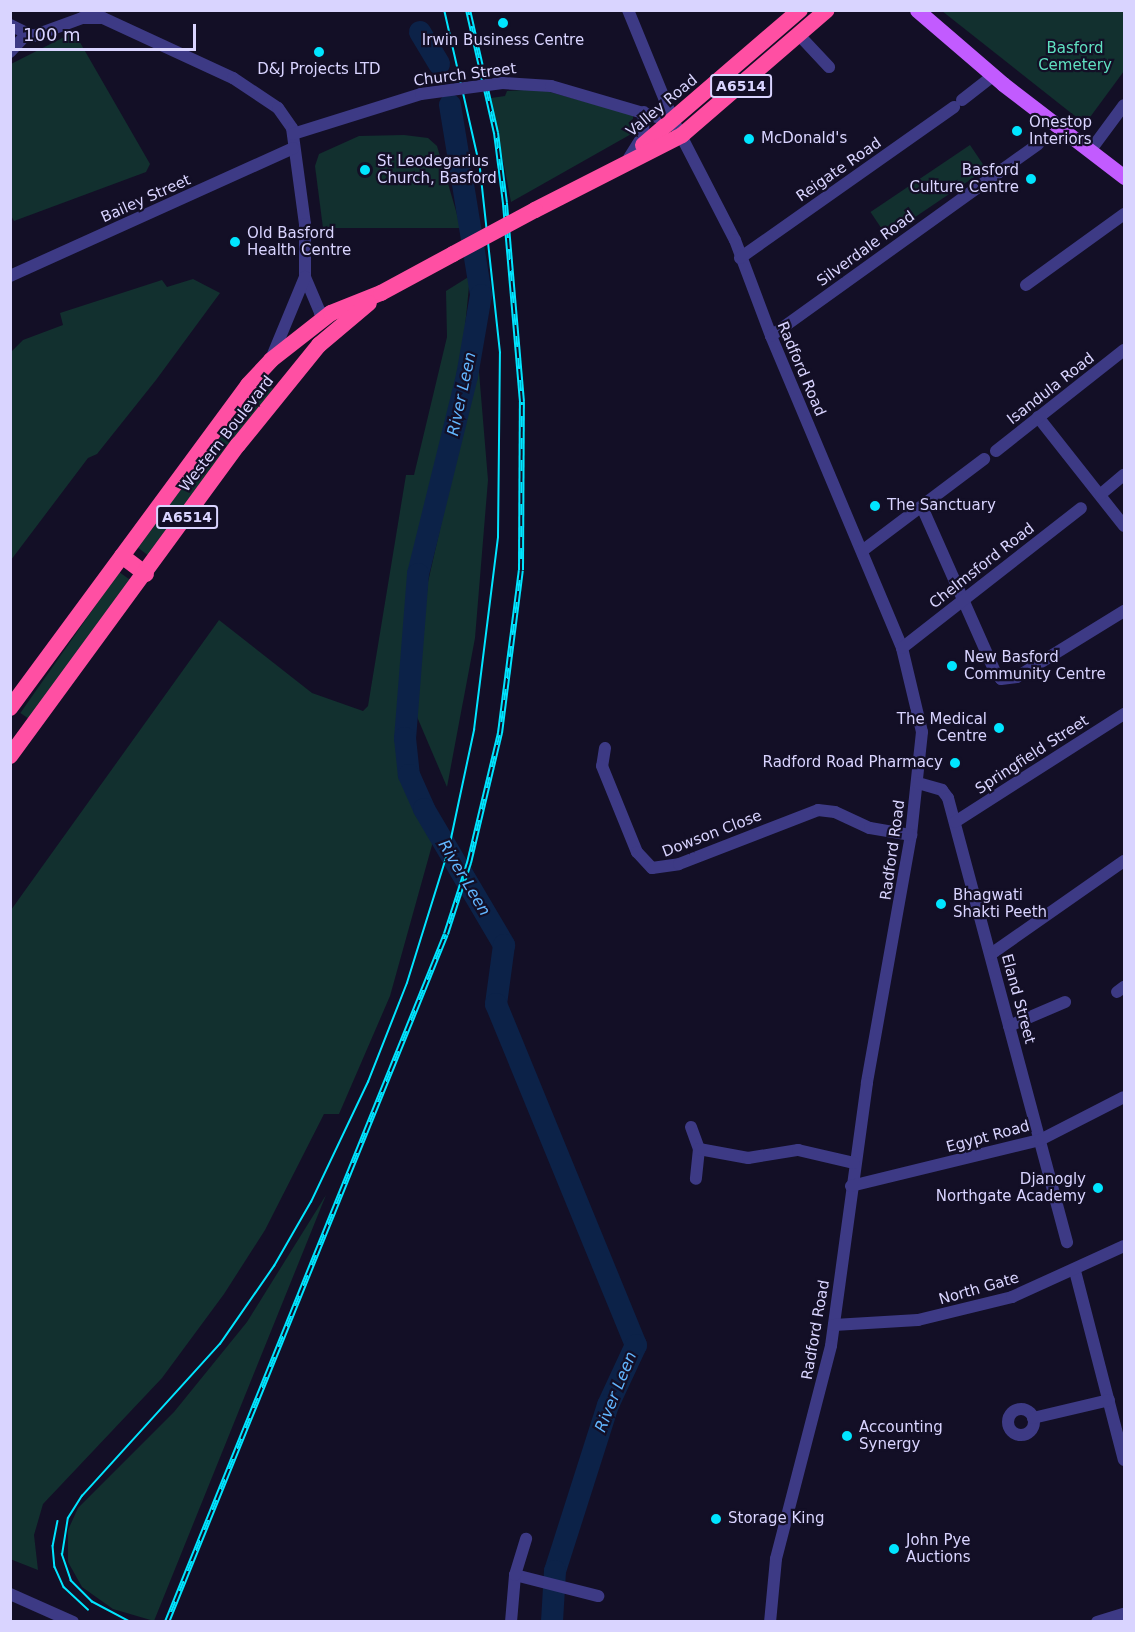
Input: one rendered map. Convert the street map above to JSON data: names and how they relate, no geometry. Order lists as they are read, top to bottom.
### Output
{
  "streets": {
    "highway": ["A6514", "Valley Road", "Western Boulevard"],
    "street": [
      "Church Street",
      "Reigate Road",
      "Bailey Street",
      "Silverdale Road",
      "Radford Road",
      "Isandula Road",
      "Chelmsford Road",
      "Springfield Street",
      "Dowson Close",
      "Eland Street",
      "Egypt Road",
      "North Gate"
    ]
  },
  "crossings": [
    ["Church Street", "Valley Road"],
    ["Church Street", "Radford Road"],
    ["Valley Road", "Radford Road"],
    ["Valley Road", "Western Boulevard"],
    ["Reigate Road", "Radford Road"],
    ["Bailey Street", "Western Boulevard"],
    ["Silverdale Road", "Radford Road"],
    ["Radford Road", "Chelmsford Road"],
    ["Radford Road", "Dowson Close"],
    ["Radford Road", "Eland Street"],
    ["Radford Road", "Egypt Road"],
    ["Radford Road", "North Gate"],
    ["Springfield Street", "Eland Street"],
    ["Eland Street", "Egypt Road"]
  ],
  "water": ["River Leen"],
  "parks": ["Basford Cemetery"],
  "places": [
    "Irwin Business Centre",
    "D&J Projects LTD",
    "Onestop Interiors",
    "McDonald's",
    "St Leodegarius Church, Basford",
    "Basford Culture Centre",
    "Old Basford Health Centre",
    "The Sanctuary",
    "New Basford Community Centre",
    "The Medical Centre",
    "Radford Road Pharmacy",
    "Bhagwati Shakti Peeth",
    "Djanogly Northgate Academy",
    "Accounting Synergy",
    "Storage King",
    "John Pye Auctions"
  ],
  "scale_bar": "100 m"
}
